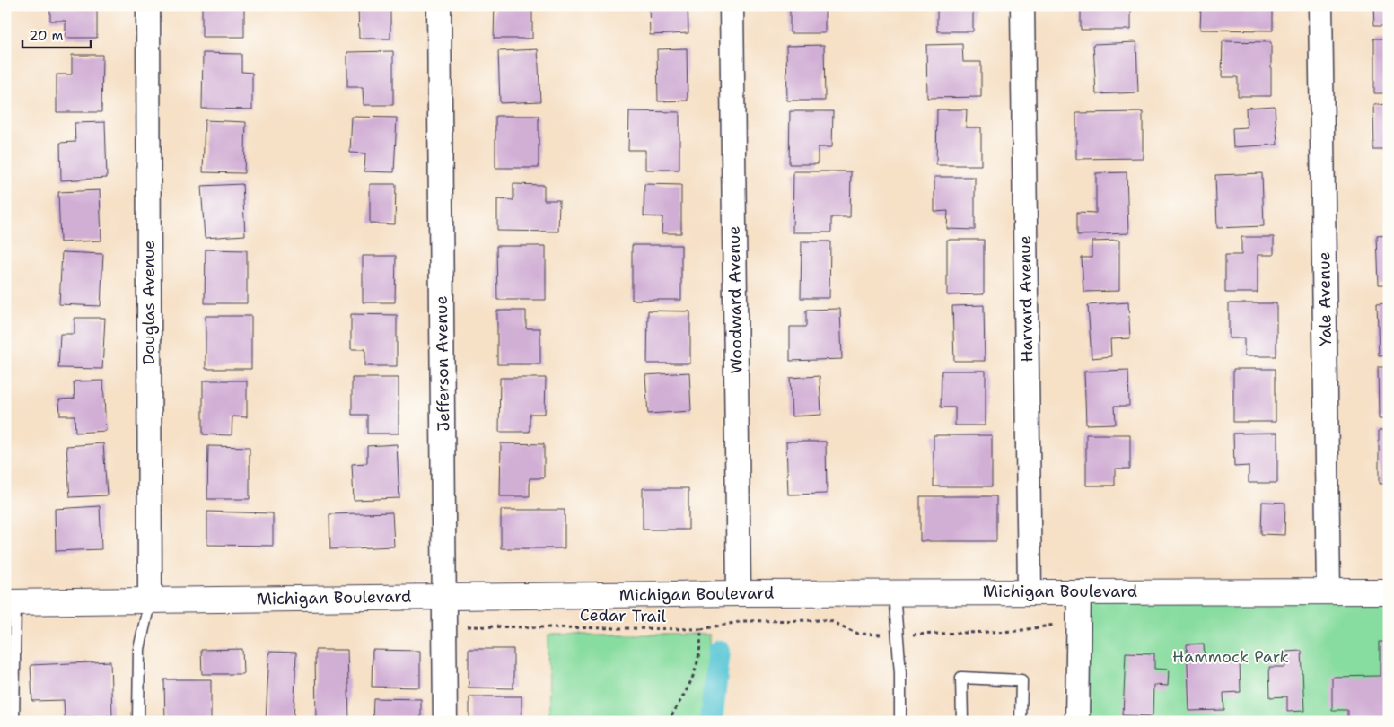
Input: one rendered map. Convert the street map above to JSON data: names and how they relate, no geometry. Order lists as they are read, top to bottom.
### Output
{
  "streets": {
    "street": [
      "Harvard Avenue",
      "Yale Avenue",
      "Woodward Avenue",
      "Douglas Avenue",
      "Jefferson Avenue",
      "Michigan Boulevard"
    ],
    "path": ["Cedar Trail"]
  },
  "crossings": [
    ["Harvard Avenue", "Michigan Boulevard"],
    ["Yale Avenue", "Michigan Boulevard"],
    ["Woodward Avenue", "Michigan Boulevard"],
    ["Douglas Avenue", "Michigan Boulevard"],
    ["Jefferson Avenue", "Michigan Boulevard"],
    ["Jefferson Avenue", "Cedar Trail"]
  ],
  "parks": ["Hammock Park"],
  "scale_bar": "20 m"
}
